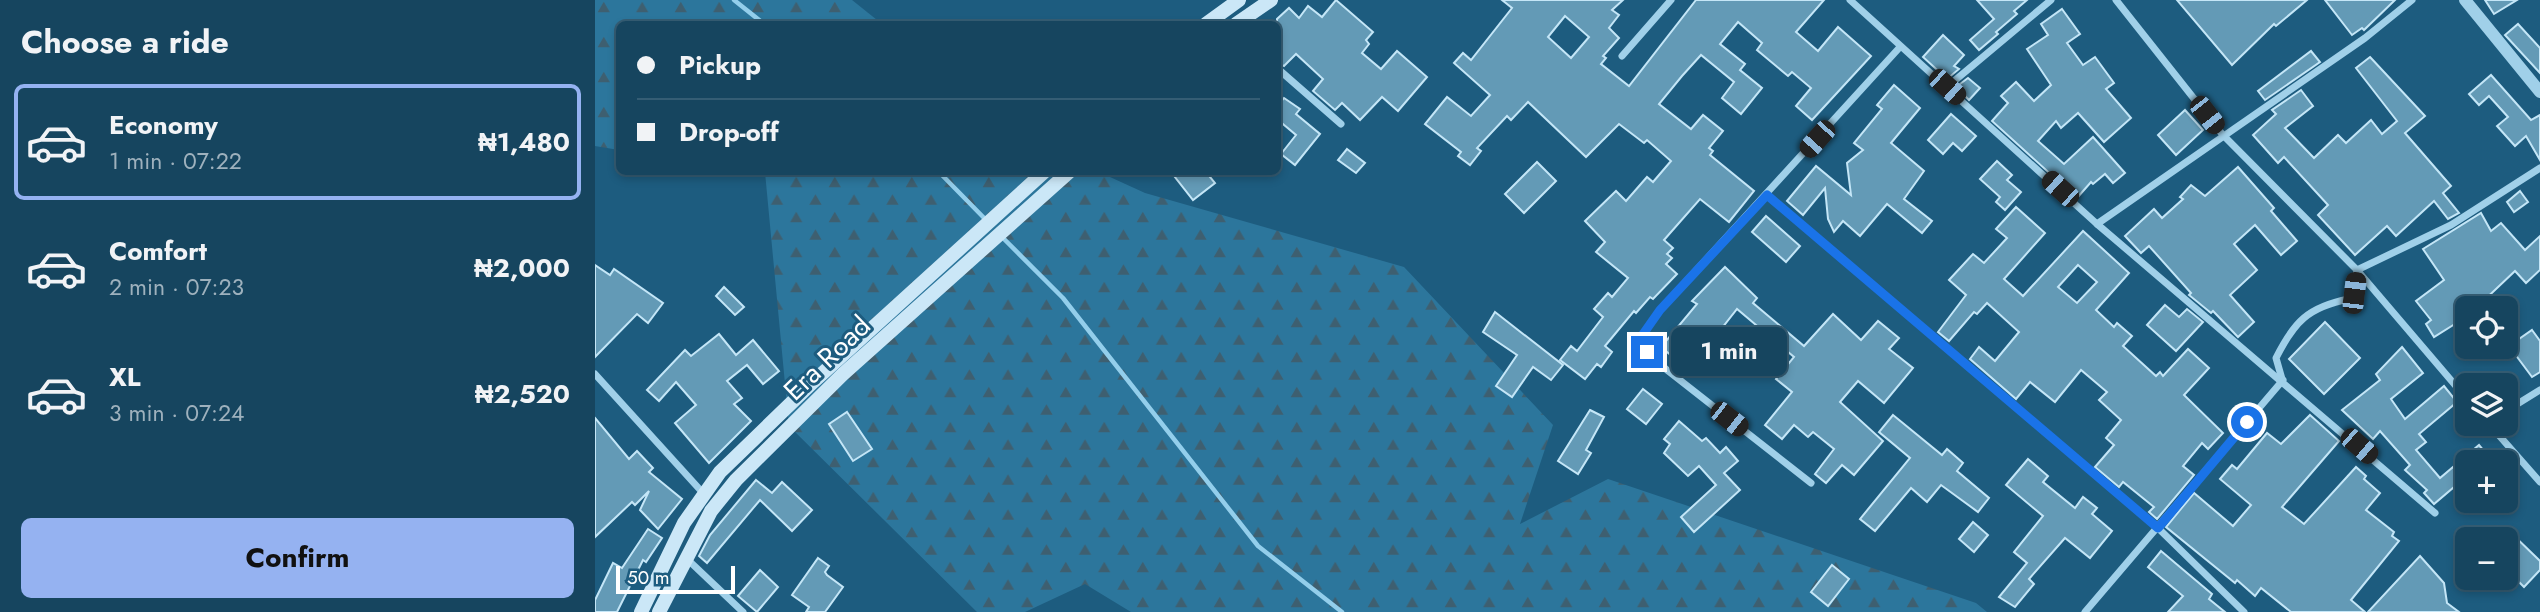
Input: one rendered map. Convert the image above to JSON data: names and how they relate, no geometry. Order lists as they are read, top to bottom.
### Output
{
  "streets": {
    "main road": ["Era Road"]
  },
  "scale_bar": "50 m",
  "page": {
    "heading": "Choose a ride",
    "banner": ["Pickup", "Drop-off"],
    "list": [
      {
        "name": "Economy",
        "note": "1 min · 07:22",
        "value": "₦1,480"
      },
      {
        "name": "Comfort",
        "note": "2 min · 07:23",
        "value": "₦2,000"
      },
      {
        "name": "XL",
        "note": "3 min · 07:24",
        "value": "₦2,520"
      }
    ],
    "map_buttons": ["+", "−"],
    "bubble": "1 min",
    "buttons": "Confirm",
    "scale": "50 m"
  }
}
